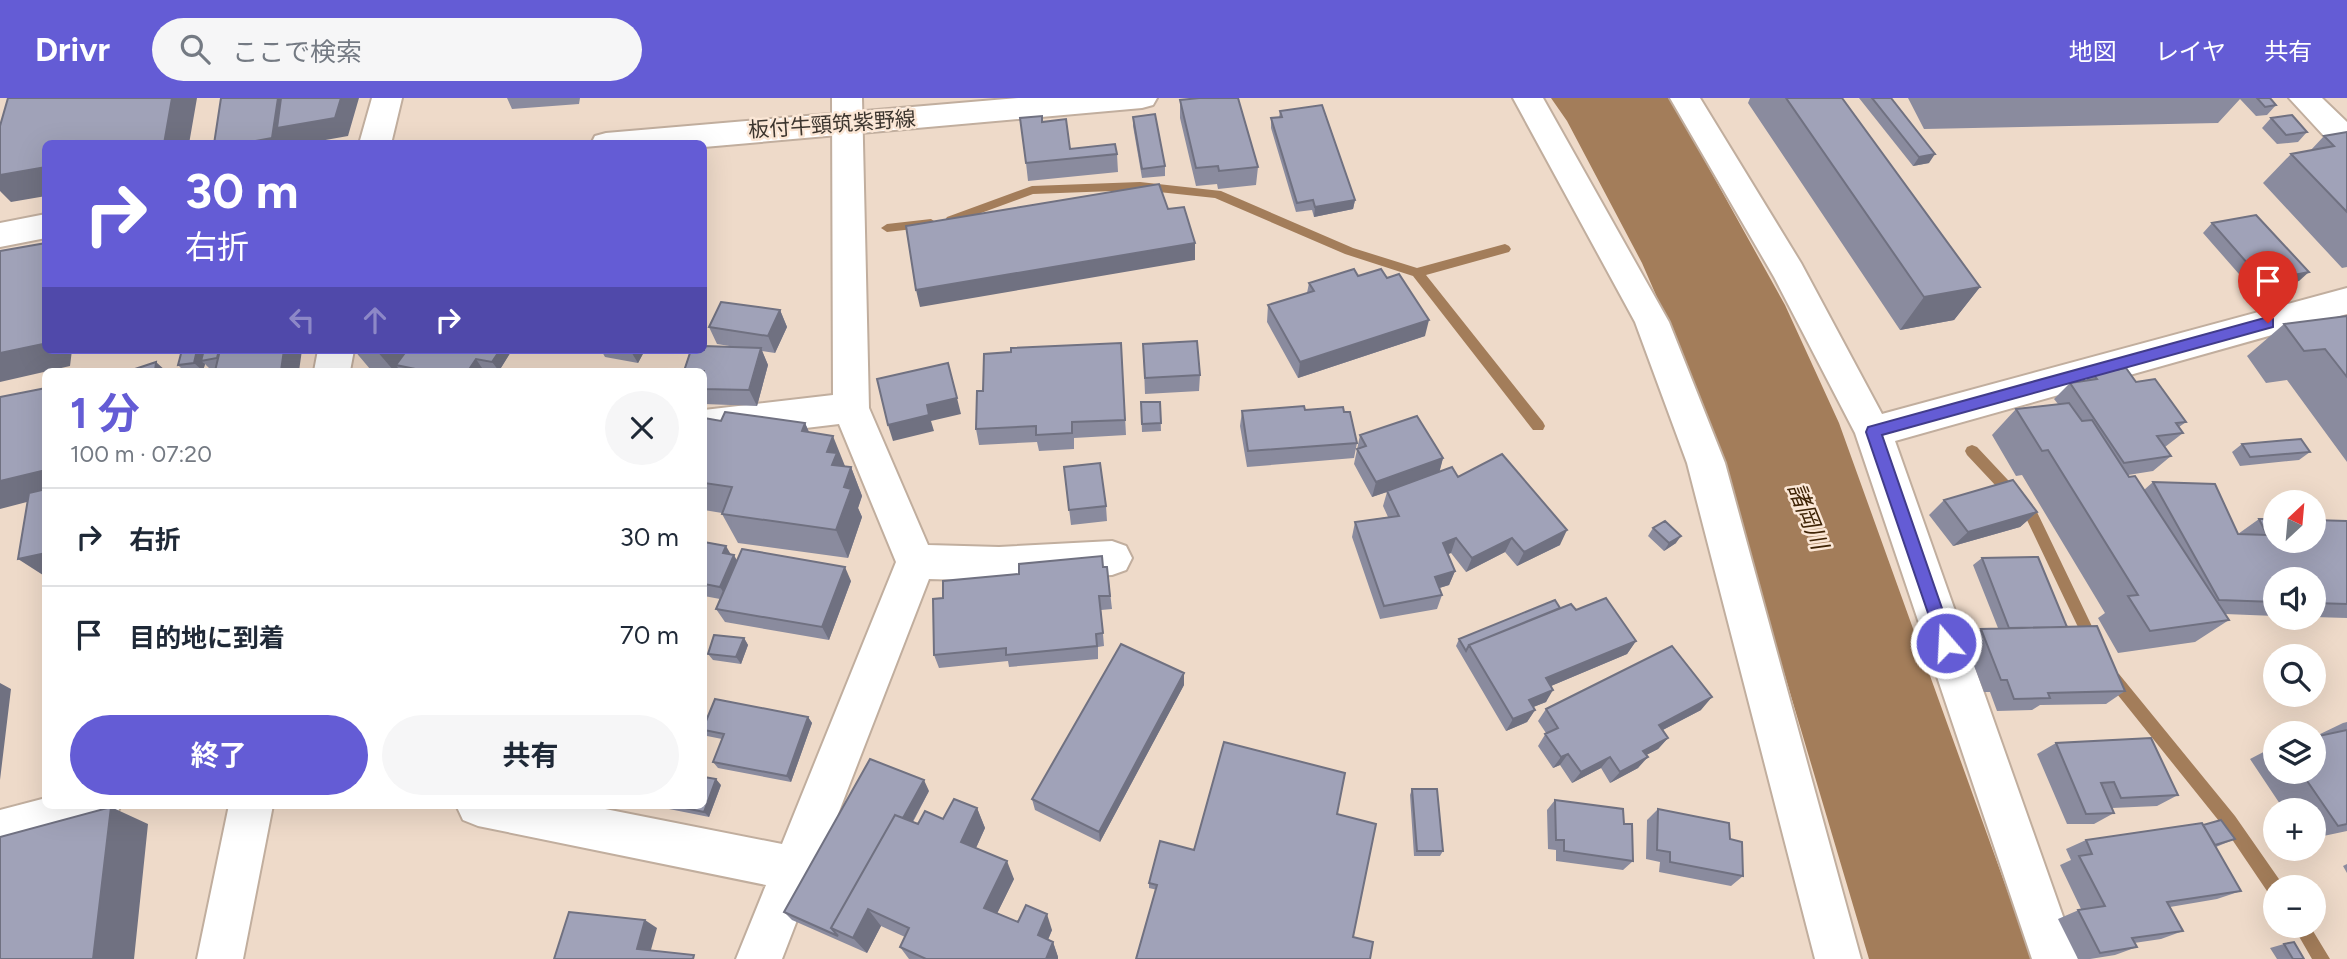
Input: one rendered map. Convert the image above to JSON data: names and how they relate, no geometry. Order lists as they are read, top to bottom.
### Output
{
  "streets": {
    "street": ["板付牛頸筑紫野線"]
  },
  "water": ["諸岡川"],
  "north": "top right",
  "page": {
    "header": "Drivr",
    "search": "ここで検索",
    "nav": ["地図", "レイヤ", "共有"],
    "turn": ["30 m", "右折"],
    "heading": ["1 分", "100 m · 07:20"],
    "list": [
      {
        "name": "右折",
        "value": "30 m"
      },
      {
        "name": "目的地に到着",
        "value": "70 m"
      }
    ],
    "map_buttons": ["+", "−"],
    "buttons": ["終了", "共有"]
  }
}
